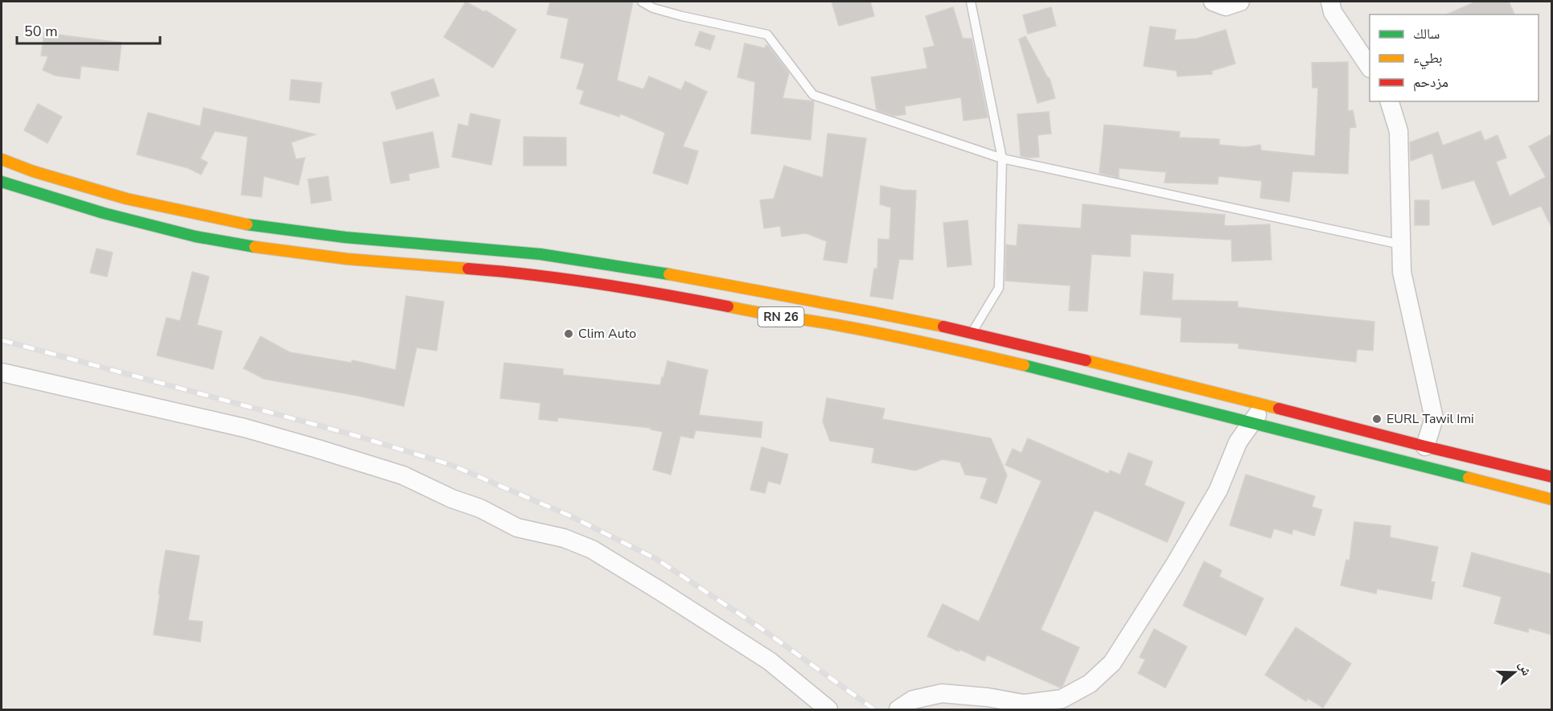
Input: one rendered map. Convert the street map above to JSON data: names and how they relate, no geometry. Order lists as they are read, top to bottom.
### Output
{
  "streets": {
    "main road": ["RN 26"]
  },
  "places": ["Clim Auto", "EURL Tawil Imi"],
  "legend": ["سالك", "بطيء", "مزدحم"],
  "scale_bar": "50 m",
  "north": "right"
}
